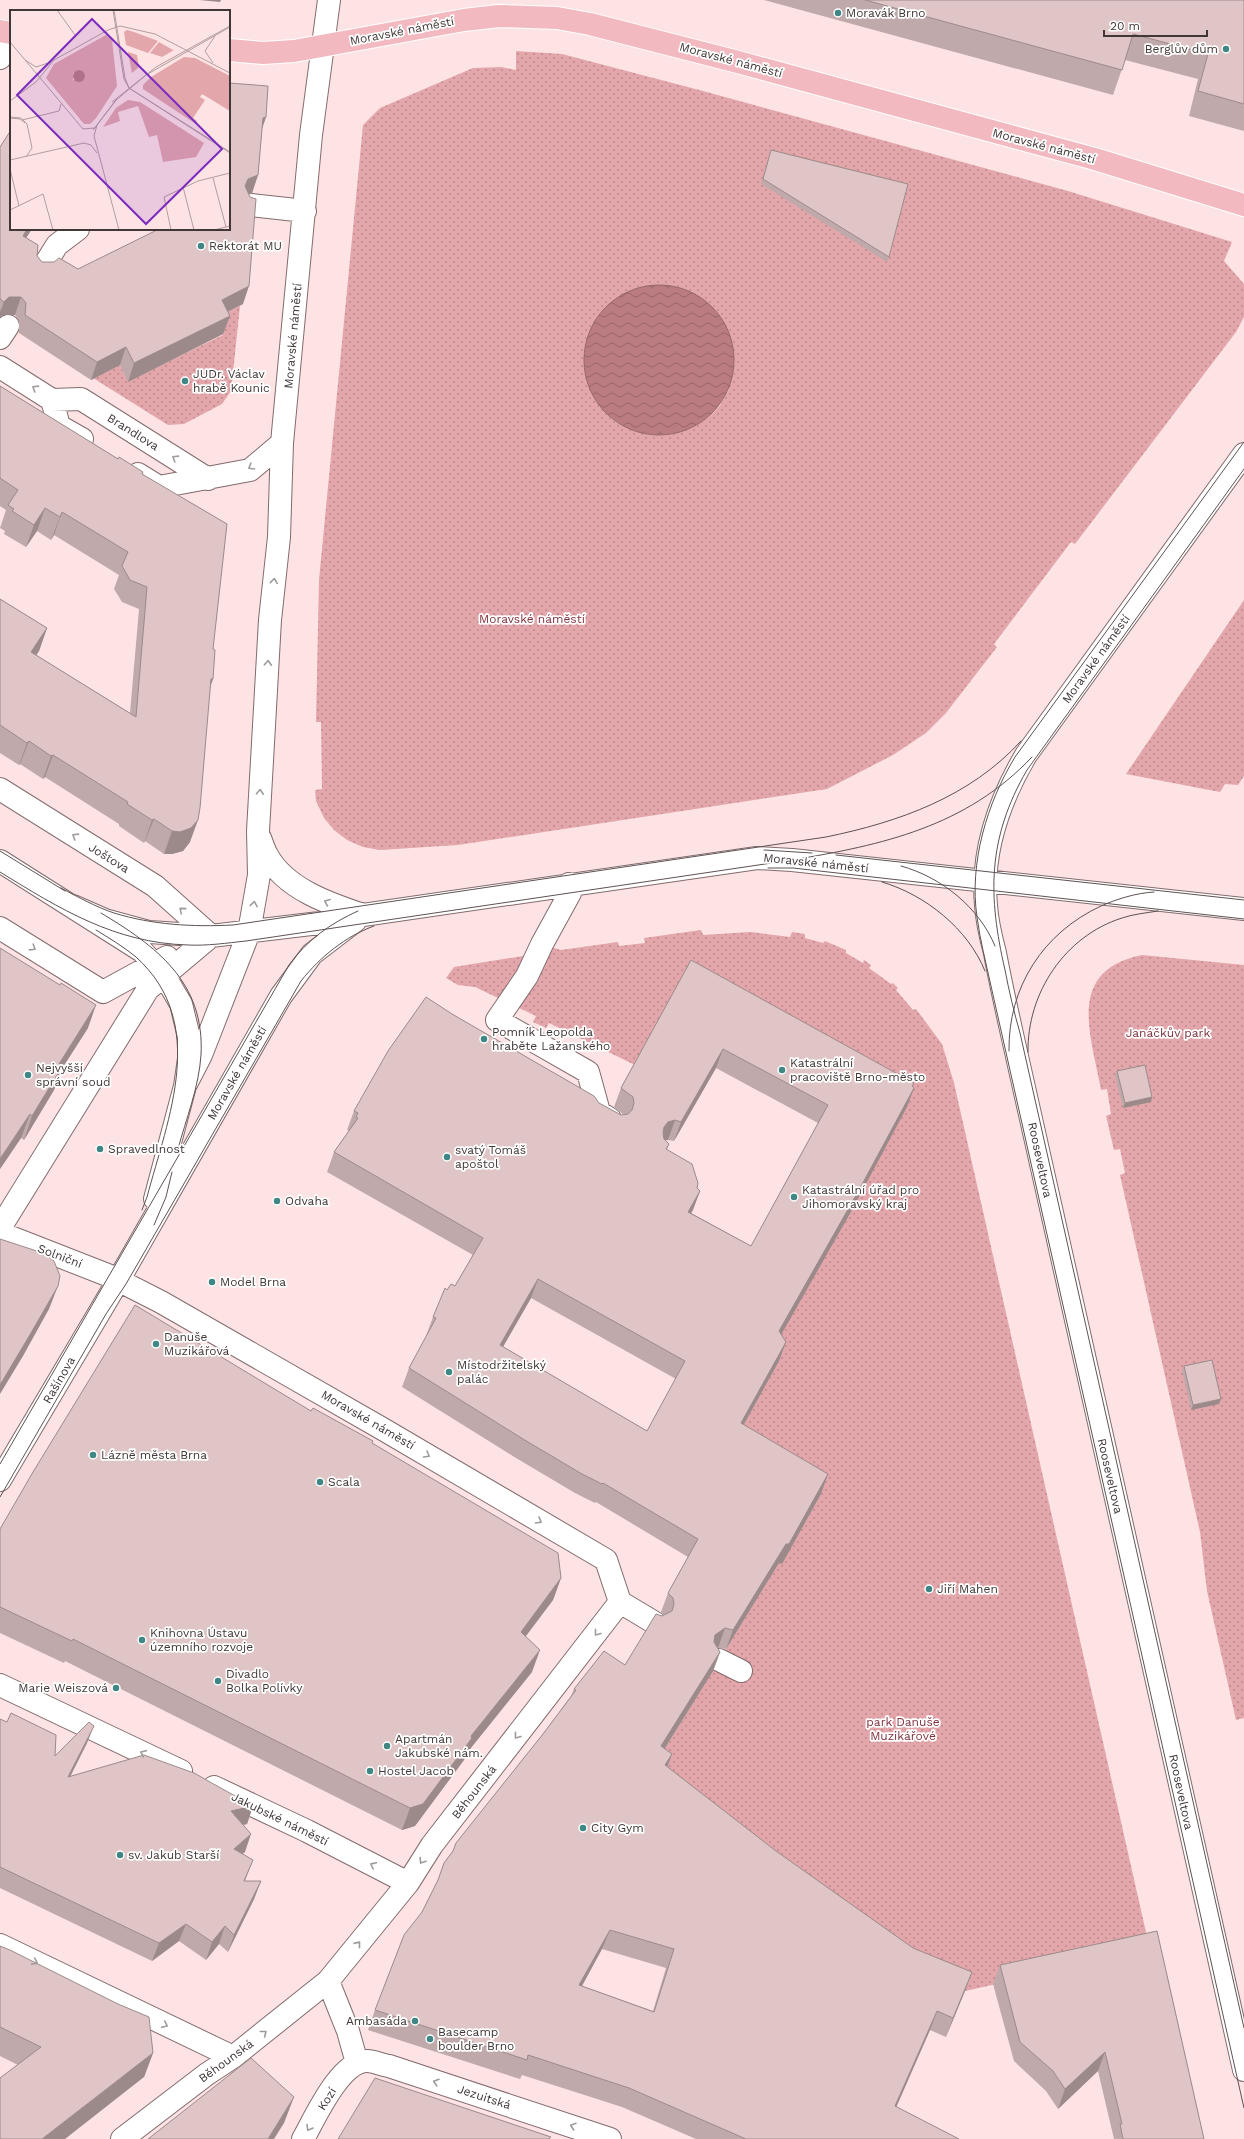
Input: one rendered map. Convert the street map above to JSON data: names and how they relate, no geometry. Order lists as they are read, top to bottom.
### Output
{
  "streets": {
    "main road": ["Moravské náměstí"],
    "street": [
      "Brandlova",
      "Joštova",
      "Rooseveltova",
      "Solniční",
      "Rašínova",
      "Běhounská",
      "Jakubské náměstí",
      "Jezuitská",
      "Kozí"
    ]
  },
  "crossings": [
    ["Moravské náměstí", "Rooseveltova"],
    ["Moravské náměstí", "Solniční"],
    ["Moravské náměstí", "Rašínova"],
    ["Moravské náměstí", "Běhounská"],
    ["Solniční", "Rašínova"],
    ["Běhounská", "Jakubské náměstí"],
    ["Jezuitská", "Kozí"]
  ],
  "one_way": [
    "Brandlova",
    "Jakubské náměstí",
    "Jezuitská",
    "Kozí"
  ],
  "parks": ["Moravské náměstí", "Janáčkův park", "park Danuše Muzikářové"],
  "places": [
    "Moravák Brno",
    "Berglův dům",
    "Rektorát MU",
    "JUDr. Václav hrabě Kounic",
    "Pomník Leopolda hraběte Lažanského",
    "Katastrální pracoviště Brno-město",
    "Nejvyšší správní soud",
    "Spravedlnost",
    "svatý Tomáš apoštol",
    "Katastrální úřad pro Jihomoravský kraj",
    "Odvaha",
    "Model Brna",
    "Danuše Muzikářová",
    "Místodržitelský palác",
    "Lázně města Brna",
    "Scala",
    "Jiří Mahen",
    "Knihovna Ústavu územního rozvoje",
    "Divadlo Bolka Polívky",
    "Marie Weiszová",
    "Apartmán Jakubské nám.",
    "Hostel Jacob",
    "City Gym",
    "sv. Jakub Starší",
    "Ambasáda",
    "Basecamp boulder Brno"
  ],
  "scale_bar": "20 m"
}
